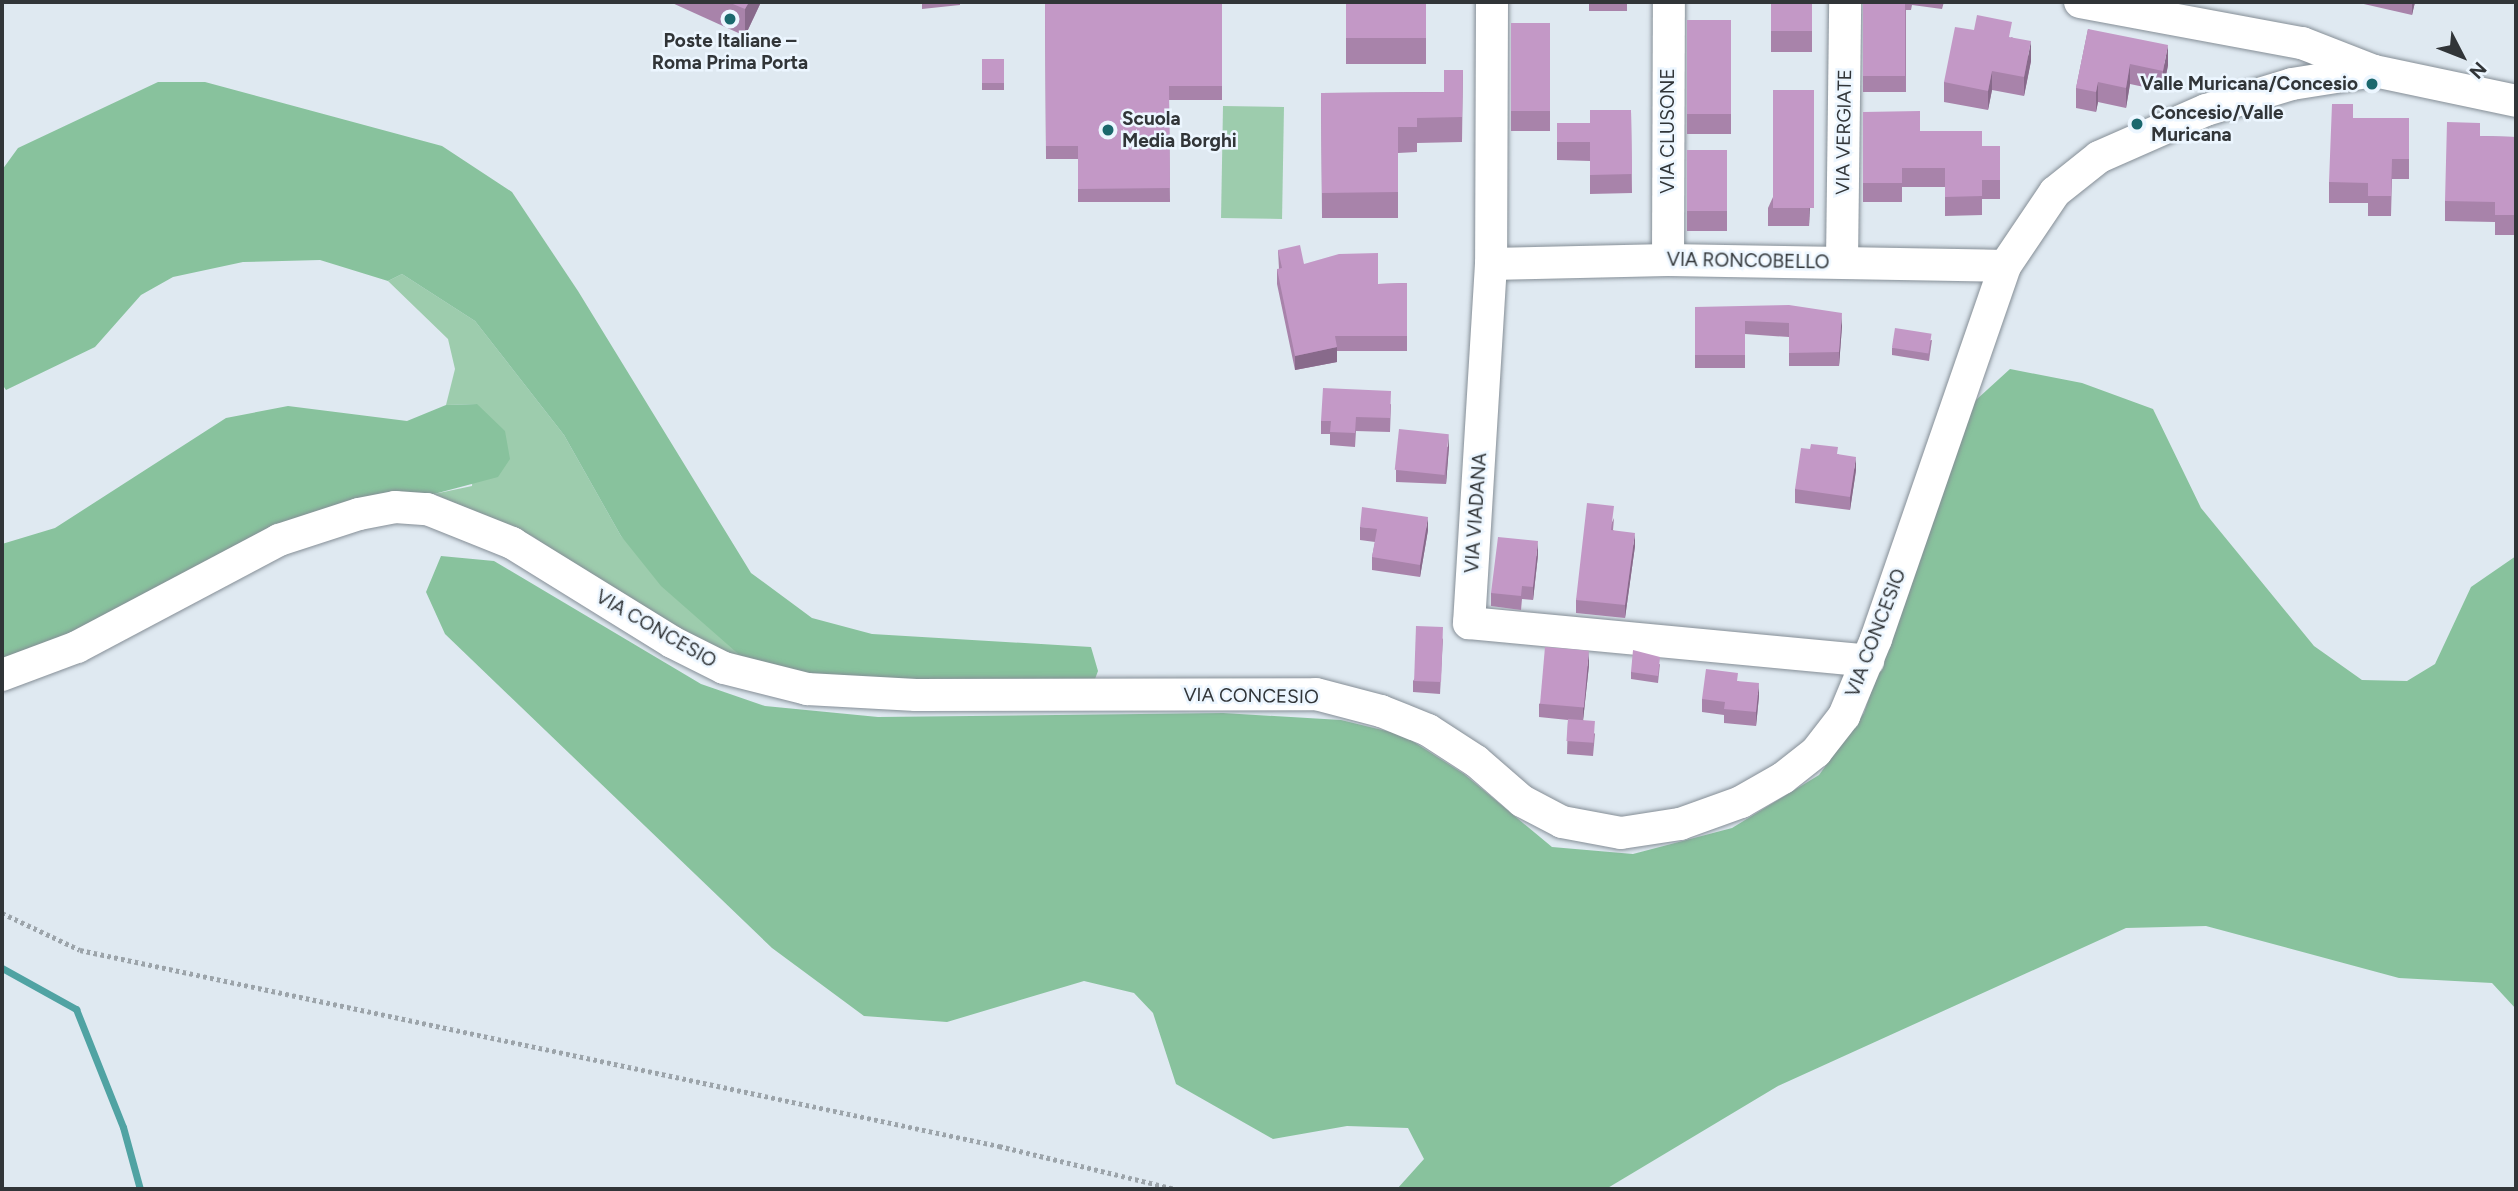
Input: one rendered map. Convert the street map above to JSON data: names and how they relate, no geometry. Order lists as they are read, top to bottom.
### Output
{
  "streets": {
    "street": [
      "VIA CLUSONE",
      "VIA VERGIATE",
      "VIA RONCOBELLO",
      "VIA VIADANA",
      "VIA CONCESIO"
    ]
  },
  "crossings": [
    ["VIA CLUSONE", "VIA RONCOBELLO"],
    ["VIA VERGIATE", "VIA RONCOBELLO"],
    ["VIA RONCOBELLO", "VIA VIADANA"],
    ["VIA RONCOBELLO", "VIA CONCESIO"],
    ["VIA VIADANA", "VIA CONCESIO"]
  ],
  "places": [
    "Poste Italiane – Roma Prima Porta",
    "Valle Muricana/Concesio",
    "Concesio/Valle Muricana",
    "Scuola Media Borghi"
  ],
  "north": "bottom right"
}
